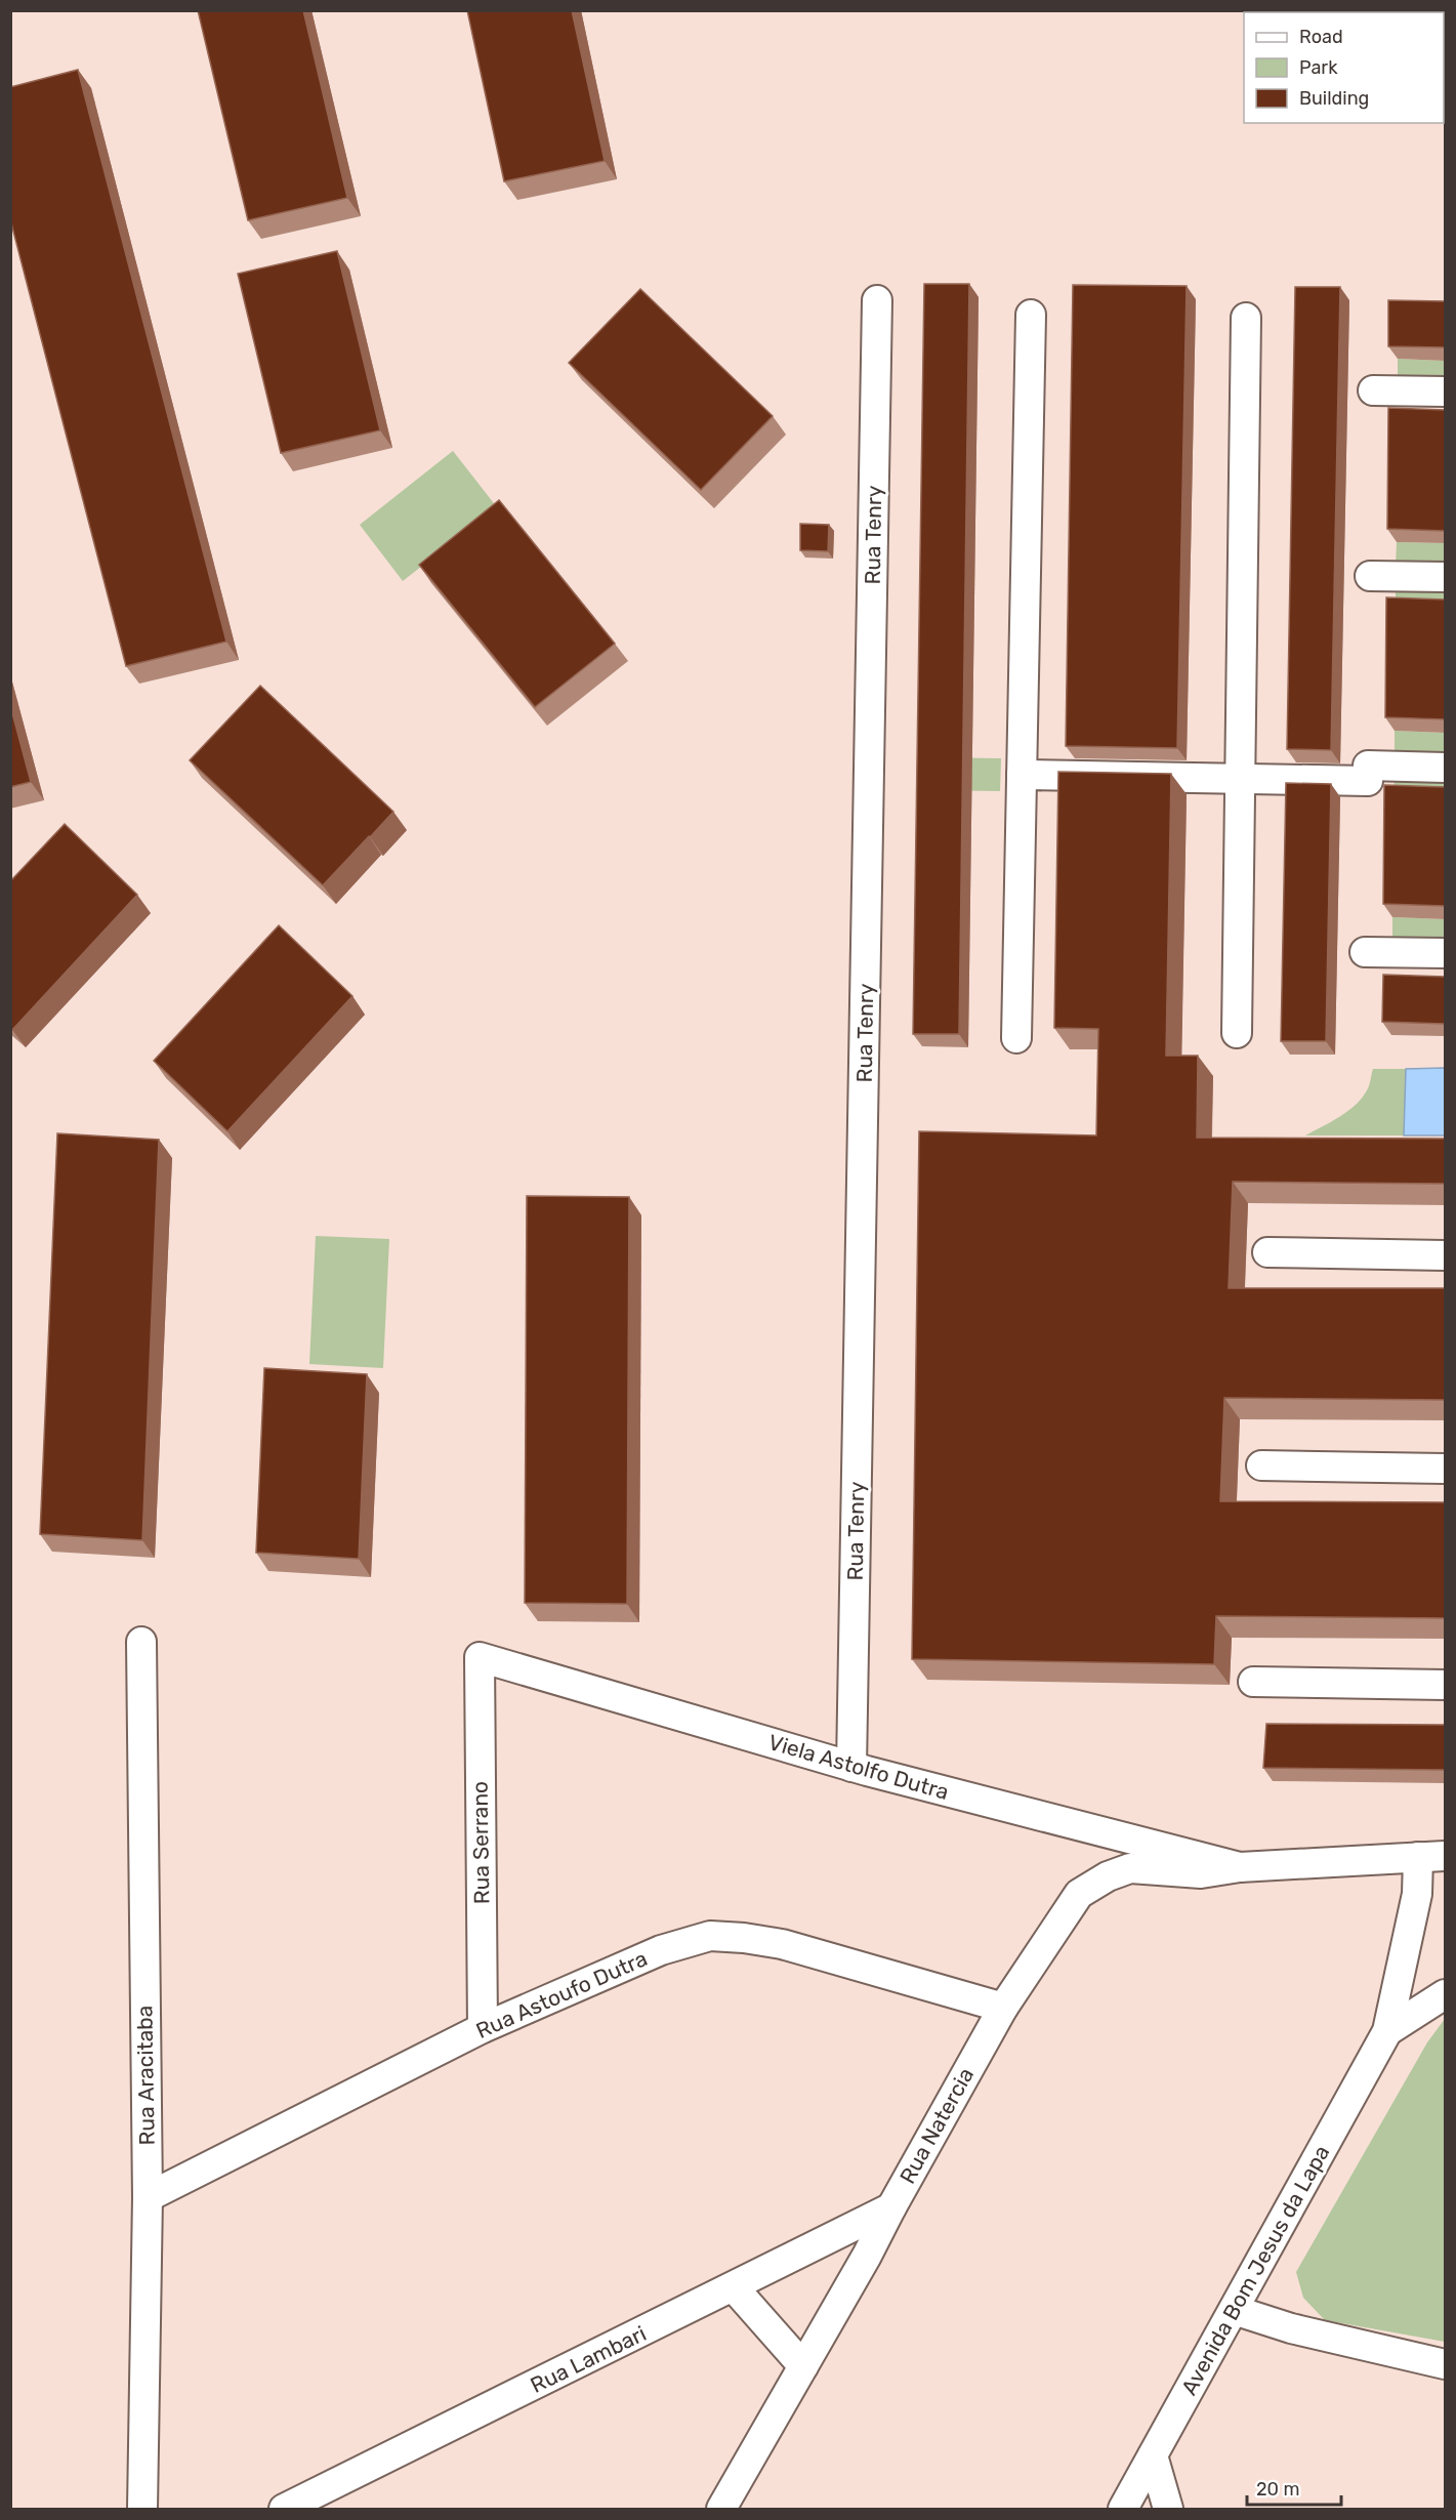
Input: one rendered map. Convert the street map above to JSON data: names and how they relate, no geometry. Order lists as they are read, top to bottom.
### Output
{
  "streets": {
    "street": [
      "Rua Tenry",
      "Viela Astolfo Dutra",
      "Rua Serrano",
      "Rua Astoufo Dutra",
      "Rua Aracitaba",
      "Rua Natercia",
      "Avenida Bom Jesus da Lapa",
      "Rua Lambari"
    ]
  },
  "crossings": [
    ["Rua Tenry", "Viela Astolfo Dutra"],
    ["Viela Astolfo Dutra", "Rua Serrano"],
    ["Viela Astolfo Dutra", "Rua Natercia"],
    ["Rua Serrano", "Rua Astoufo Dutra"],
    ["Rua Astoufo Dutra", "Rua Aracitaba"],
    ["Rua Astoufo Dutra", "Rua Natercia"],
    ["Rua Natercia", "Rua Lambari"]
  ],
  "legend": ["Road", "Park", "Building"],
  "scale_bar": "20 m"
}
